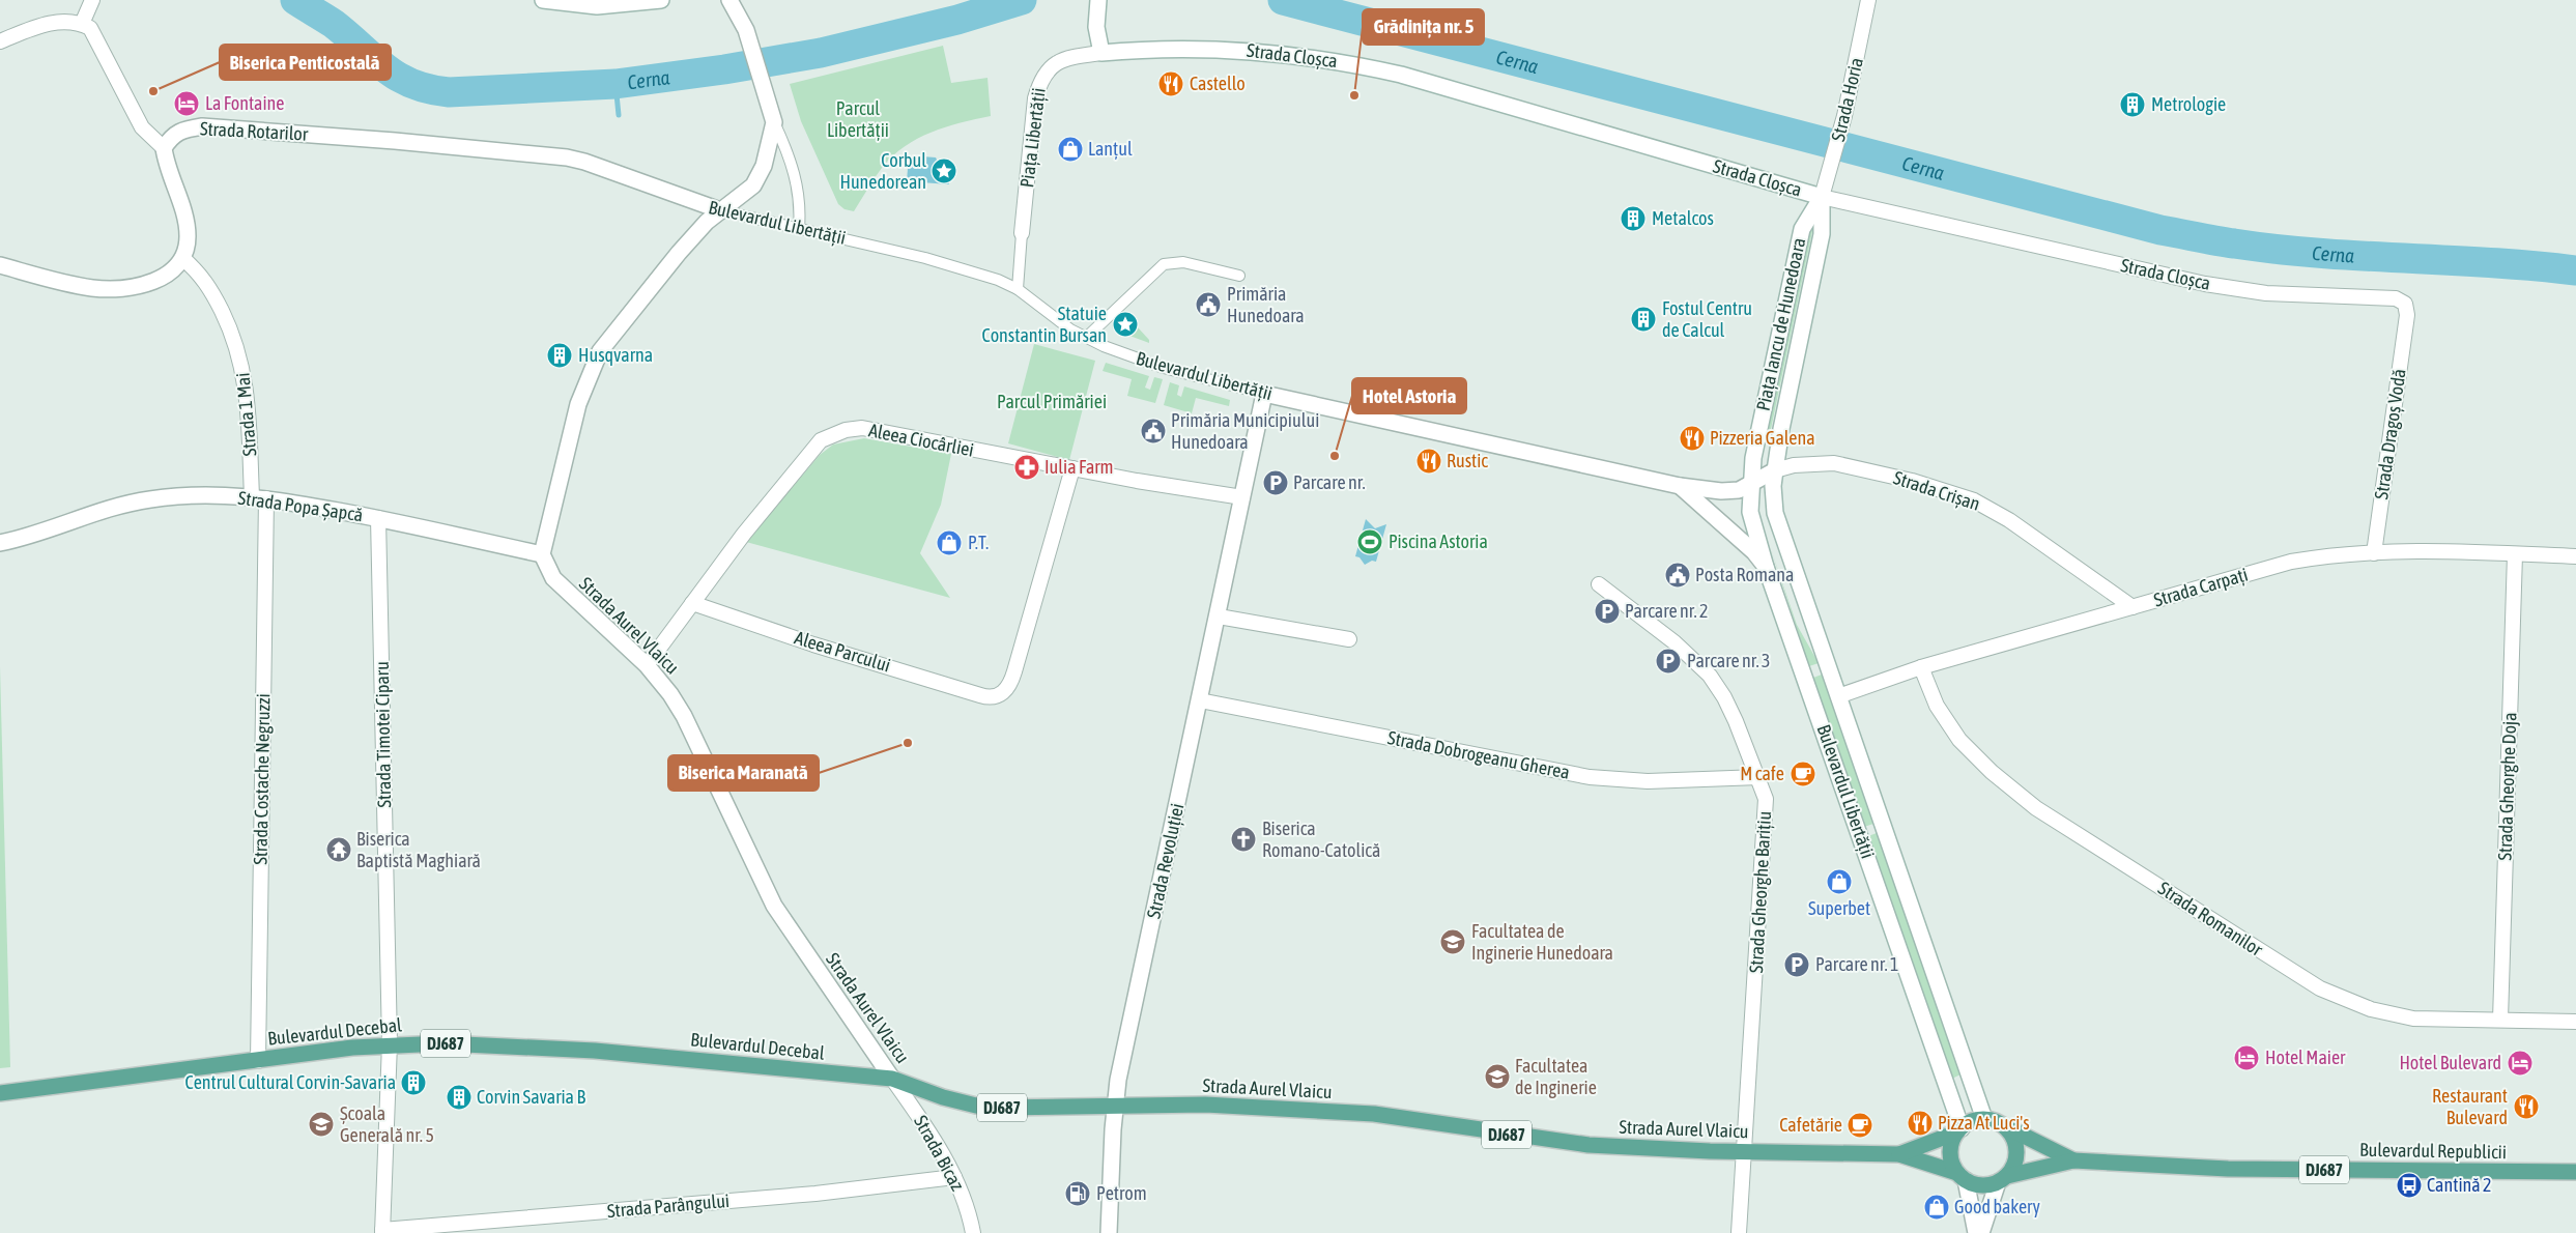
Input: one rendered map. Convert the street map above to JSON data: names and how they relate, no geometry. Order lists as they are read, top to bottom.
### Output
{
  "streets": {
    "main road": [
      "Strada Aurel Vlaicu",
      "Bulevardul Decebal",
      "DJ687",
      "Bulevardul Republicii"
    ],
    "street": [
      "Strada Cloșca",
      "Strada Horia",
      "Strada Rotarilor",
      "Piața Libertății",
      "Bulevardul Libertății",
      "Piața Iancu de Hunedoara",
      "Strada 1 Mai",
      "Strada Dragoș Vodă",
      "Aleea Ciocârliei",
      "Strada Crișan",
      "Strada Popa Șapcă",
      "Strada Carpați",
      "Aleea Parcului",
      "Strada Timotei Ciparu",
      "Strada Dobrogeanu Gherea",
      "Strada Costache Negruzzi",
      "Strada Gheorghe Doja",
      "Strada Revoluției",
      "Strada Gheorghe Barițiu",
      "Strada Romanilor",
      "Strada Bicaz",
      "Strada Parângului"
    ]
  },
  "crossings": [
    ["Strada Cloșca", "Strada Horia"],
    ["Strada Cloșca", "Piața Libertății"],
    ["Strada Cloșca", "Piața Iancu de Hunedoara"],
    ["Strada Cloșca", "Strada Dragoș Vodă"],
    ["Strada Horia", "Piața Iancu de Hunedoara"],
    ["Strada Rotarilor", "Bulevardul Libertății"],
    ["Bulevardul Libertății", "Piața Iancu de Hunedoara"],
    ["Bulevardul Libertății", "Strada Crișan"],
    ["Bulevardul Libertății", "Strada Carpați"],
    ["Bulevardul Libertății", "Strada Aurel Vlaicu"],
    ["Bulevardul Libertății", "Strada Revoluției"],
    ["Bulevardul Libertății", "DJ687"],
    ["Bulevardul Libertății", "Bulevardul Republicii"],
    ["Piața Iancu de Hunedoara", "Strada Crișan"],
    ["Strada 1 Mai", "Strada Popa Șapcă"],
    ["Strada 1 Mai", "Strada Costache Negruzzi"],
    ["Strada Dragoș Vodă", "Strada Carpați"],
    ["Aleea Ciocârliei", "Strada Aurel Vlaicu"],
    ["Aleea Ciocârliei", "Aleea Parcului"],
    ["Aleea Ciocârliei", "Strada Revoluției"],
    ["Strada Crișan", "Strada Carpați"],
    ["Strada Popa Șapcă", "Strada Aurel Vlaicu"],
    ["Strada Popa Șapcă", "Strada Timotei Ciparu"],
    ["Strada Popa Șapcă", "Strada Costache Negruzzi"],
    ["Strada Carpați", "Strada Gheorghe Doja"],
    ["Strada Carpați", "Strada Romanilor"],
    ["Strada Aurel Vlaicu", "Strada Revoluției"],
    ["Strada Aurel Vlaicu", "Strada Gheorghe Barițiu"],
    ["Strada Aurel Vlaicu", "Bulevardul Decebal"],
    ["Strada Aurel Vlaicu", "DJ687"],
    ["Strada Aurel Vlaicu", "Bulevardul Republicii"],
    ["Strada Aurel Vlaicu", "Strada Bicaz"],
    ["Strada Timotei Ciparu", "Bulevardul Decebal"],
    ["Strada Timotei Ciparu", "Strada Parângului"],
    ["Strada Dobrogeanu Gherea", "Strada Revoluției"],
    ["Strada Dobrogeanu Gherea", "Strada Gheorghe Barițiu"],
    ["Strada Costache Negruzzi", "Bulevardul Decebal"],
    ["Strada Gheorghe Doja", "Strada Romanilor"],
    ["Bulevardul Decebal", "Strada Bicaz"],
    ["DJ687", "Bulevardul Republicii"],
    ["Strada Bicaz", "Strada Parângului"]
  ],
  "water": ["Cerna"],
  "parks": ["Parcul Libertății", "Parcul Primăriei"],
  "places": {
    "restaurant": [
      "Castello",
      "Pizzeria Galena",
      "Rustic",
      "Restaurant Bulevard",
      "Pizza At Luci's"
    ],
    "other": [
      "Biserica Penticostală",
      "Grădinița nr. 5",
      "Hotel Astoria",
      "Biserica Maranată"
    ],
    "hotel": ["La Fontaine", "Hotel Maier", "Hotel Bulevard"],
    "building": [
      "Metrologie",
      "Metalcos",
      "Fostul Centru de Calcul",
      "Husqvarna",
      "Centrul Cultural Corvin-Savaria",
      "Corvin Savaria B"
    ],
    "shop": [
      "Lanțul",
      "P.T.",
      "Superbet",
      "Good bakery"
    ],
    "place": ["Corbul Hunedorean", "Statuie Constantin Bursan"],
    "public building": ["Primăria Hunedoara", "Primăria Municipiului Hunedoara", "Posta Romana"],
    "pharmacy": ["Iulia Farm"],
    "parking": [
      "Parcare nr.",
      "Parcare nr. 2",
      "Parcare nr. 3",
      "Parcare nr. 1"
    ],
    "sports": ["Piscina Astoria"],
    "cafe": ["M cafe", "Cafetărie"],
    "church": ["Biserica Romano-Catolică"],
    "temple": ["Biserica Baptistă Maghiară"],
    "school or university": ["Facultatea de Inginerie Hunedoara", "Facultatea de Inginerie", "Școala Generală nr. 5"],
    "bus stop": ["Cantină 2"],
    "fuel station": ["Petrom"]
  }
}
